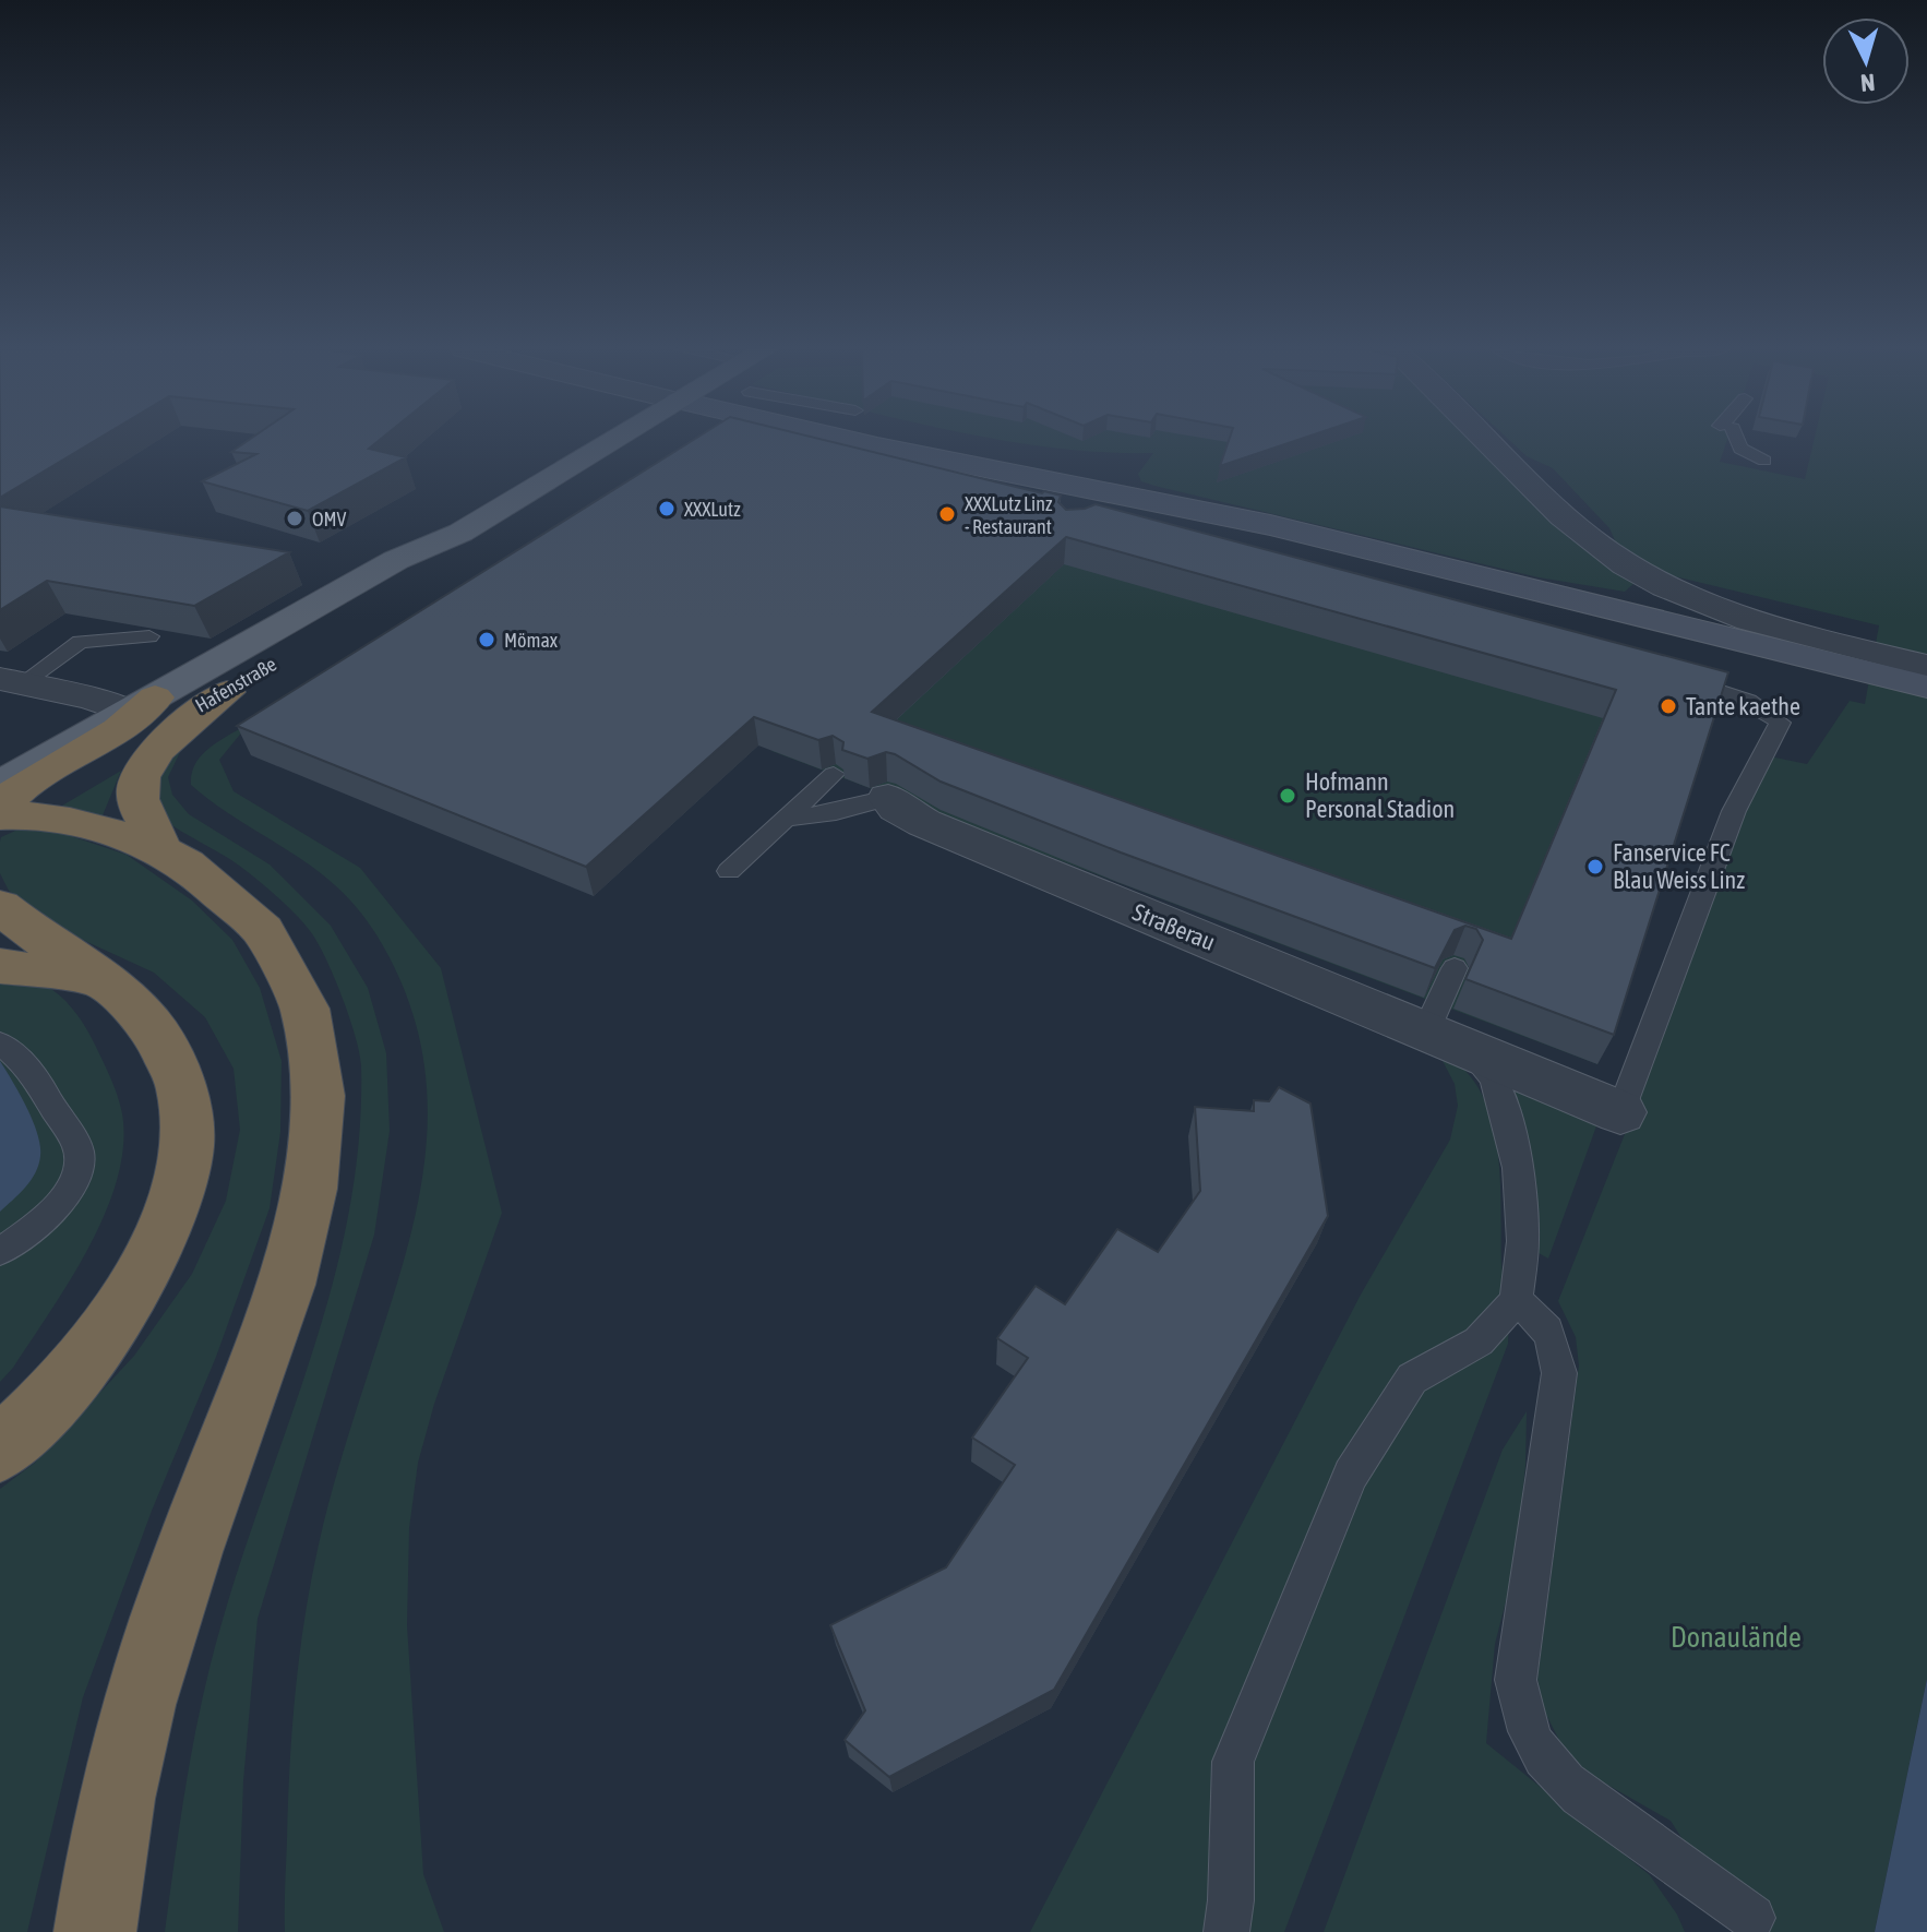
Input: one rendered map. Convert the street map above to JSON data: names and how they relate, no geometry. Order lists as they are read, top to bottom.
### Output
{
  "streets": {
    "main road": ["Hafenstraße"],
    "street": ["Straßerau"]
  },
  "parks": ["Donaulände"],
  "places": [
    "XXXLutz",
    "XXXLutz Linz - Restaurant",
    "OMV",
    "Mömax",
    "Tante kaethe",
    "Hofmann Personal Stadion",
    "Fanservice FC Blau Weiss Linz"
  ],
  "north": "bottom"
}
